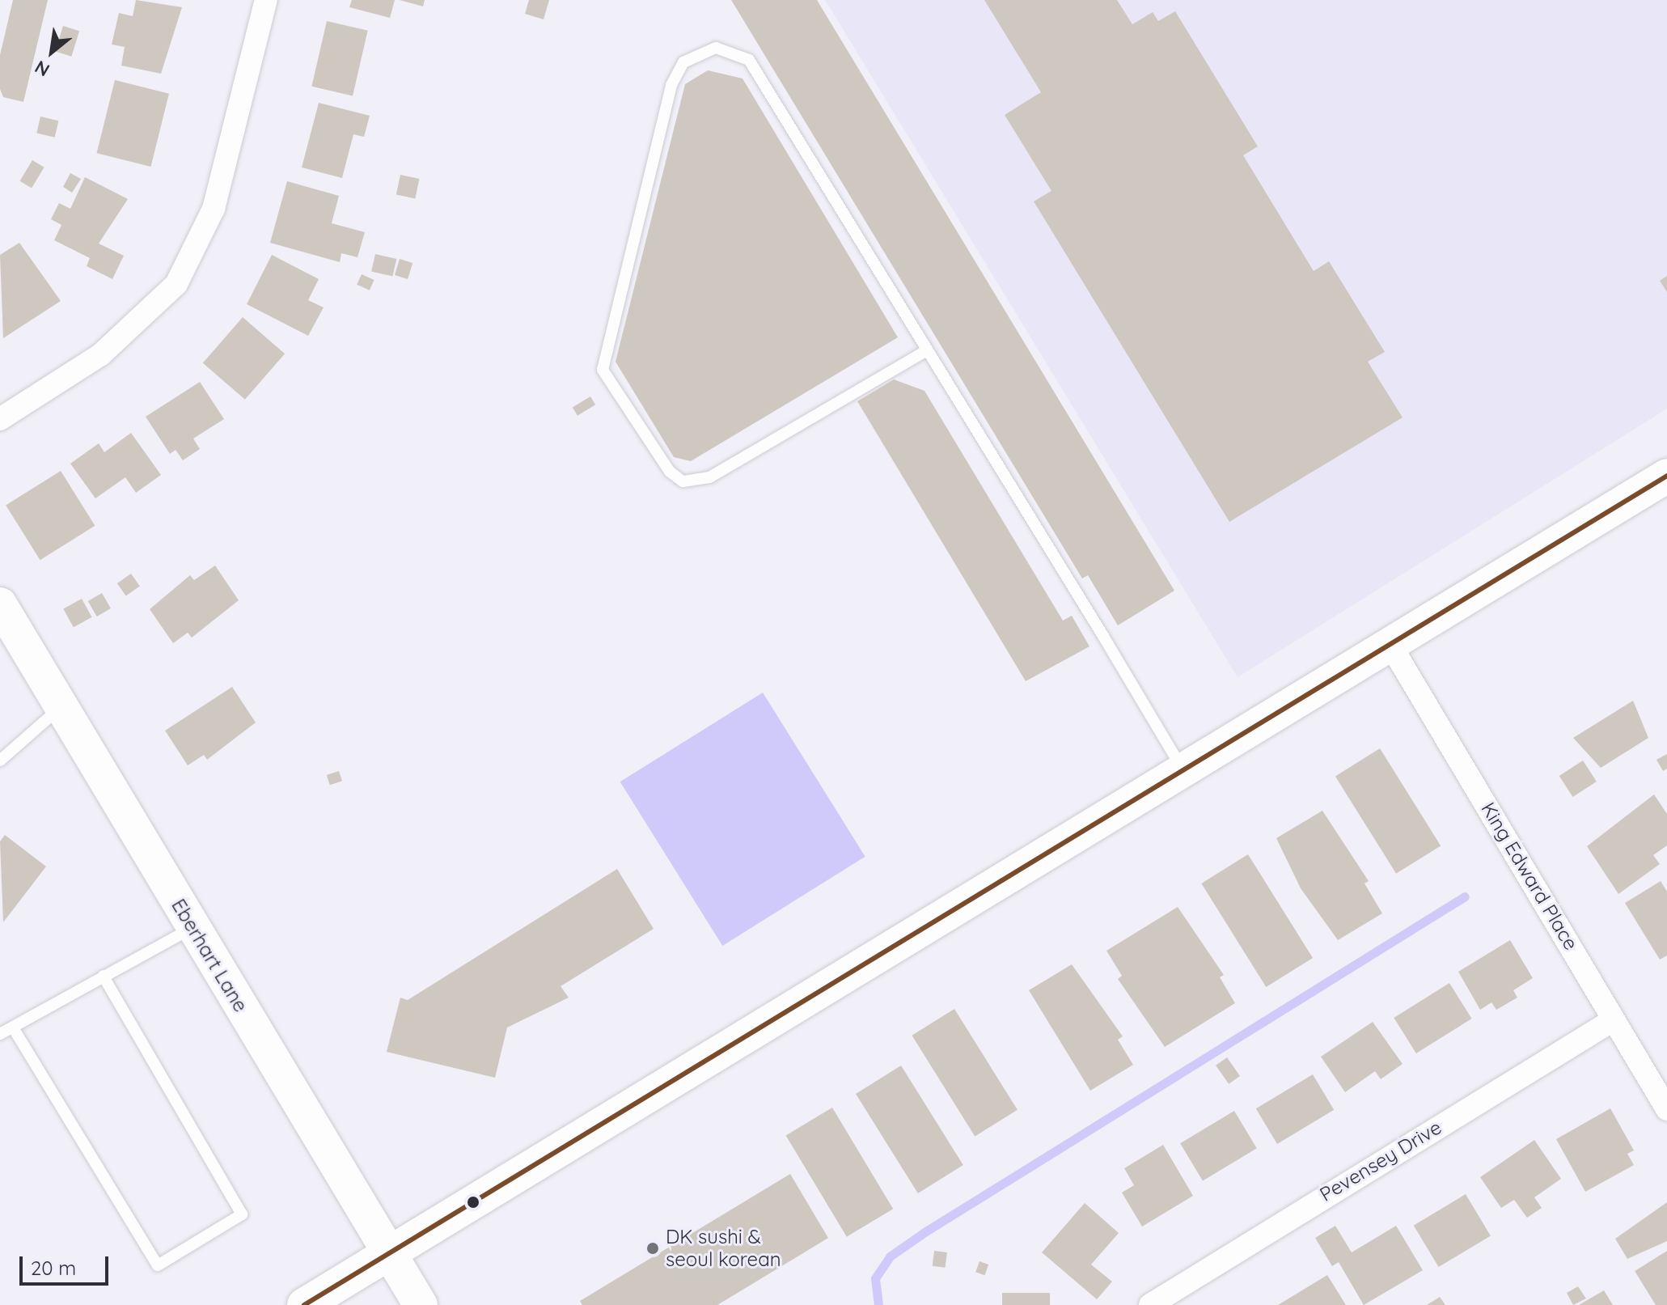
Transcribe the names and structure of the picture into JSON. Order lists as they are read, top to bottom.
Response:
{
  "streets": {
    "main road": ["Eberhart Lane"],
    "street": ["King Edward Place", "Pevensey Drive"]
  },
  "crossings": [
    ["King Edward Place", "Pevensey Drive"]
  ],
  "places": ["DK sushi & seoul korean"],
  "scale_bar": "20 m",
  "north": "bottom left"
}
